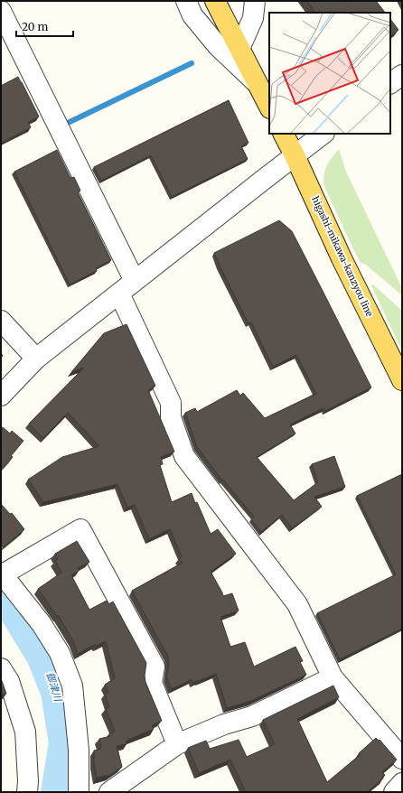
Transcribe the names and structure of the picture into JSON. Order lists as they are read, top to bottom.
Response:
{
  "streets": {
    "main road": ["higashi-mikawa-kanzyou line"]
  },
  "water": ["御津川"],
  "scale_bar": "20 m"
}
